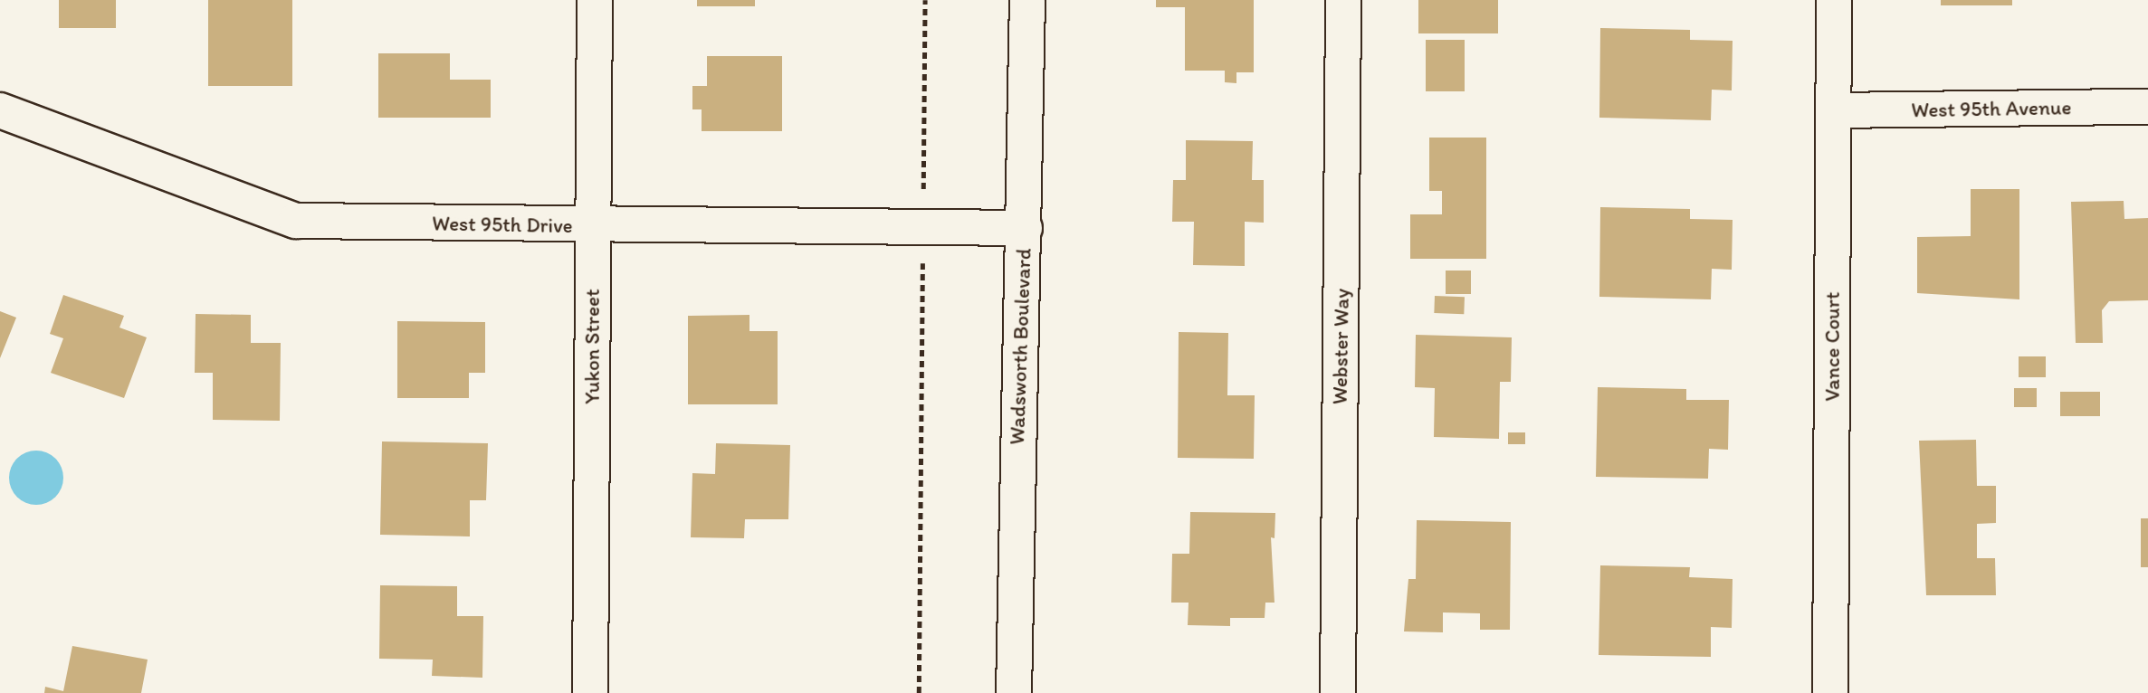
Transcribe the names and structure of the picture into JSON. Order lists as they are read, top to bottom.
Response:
{
  "streets": {
    "street": [
      "West 95th Avenue",
      "West 95th Drive",
      "Yukon Street",
      "Wadsworth Boulevard",
      "Webster Way",
      "Vance Court"
    ]
  },
  "crossings": [
    ["West 95th Avenue", "Vance Court"],
    ["West 95th Drive", "Yukon Street"],
    ["West 95th Drive", "Wadsworth Boulevard"]
  ]
}
